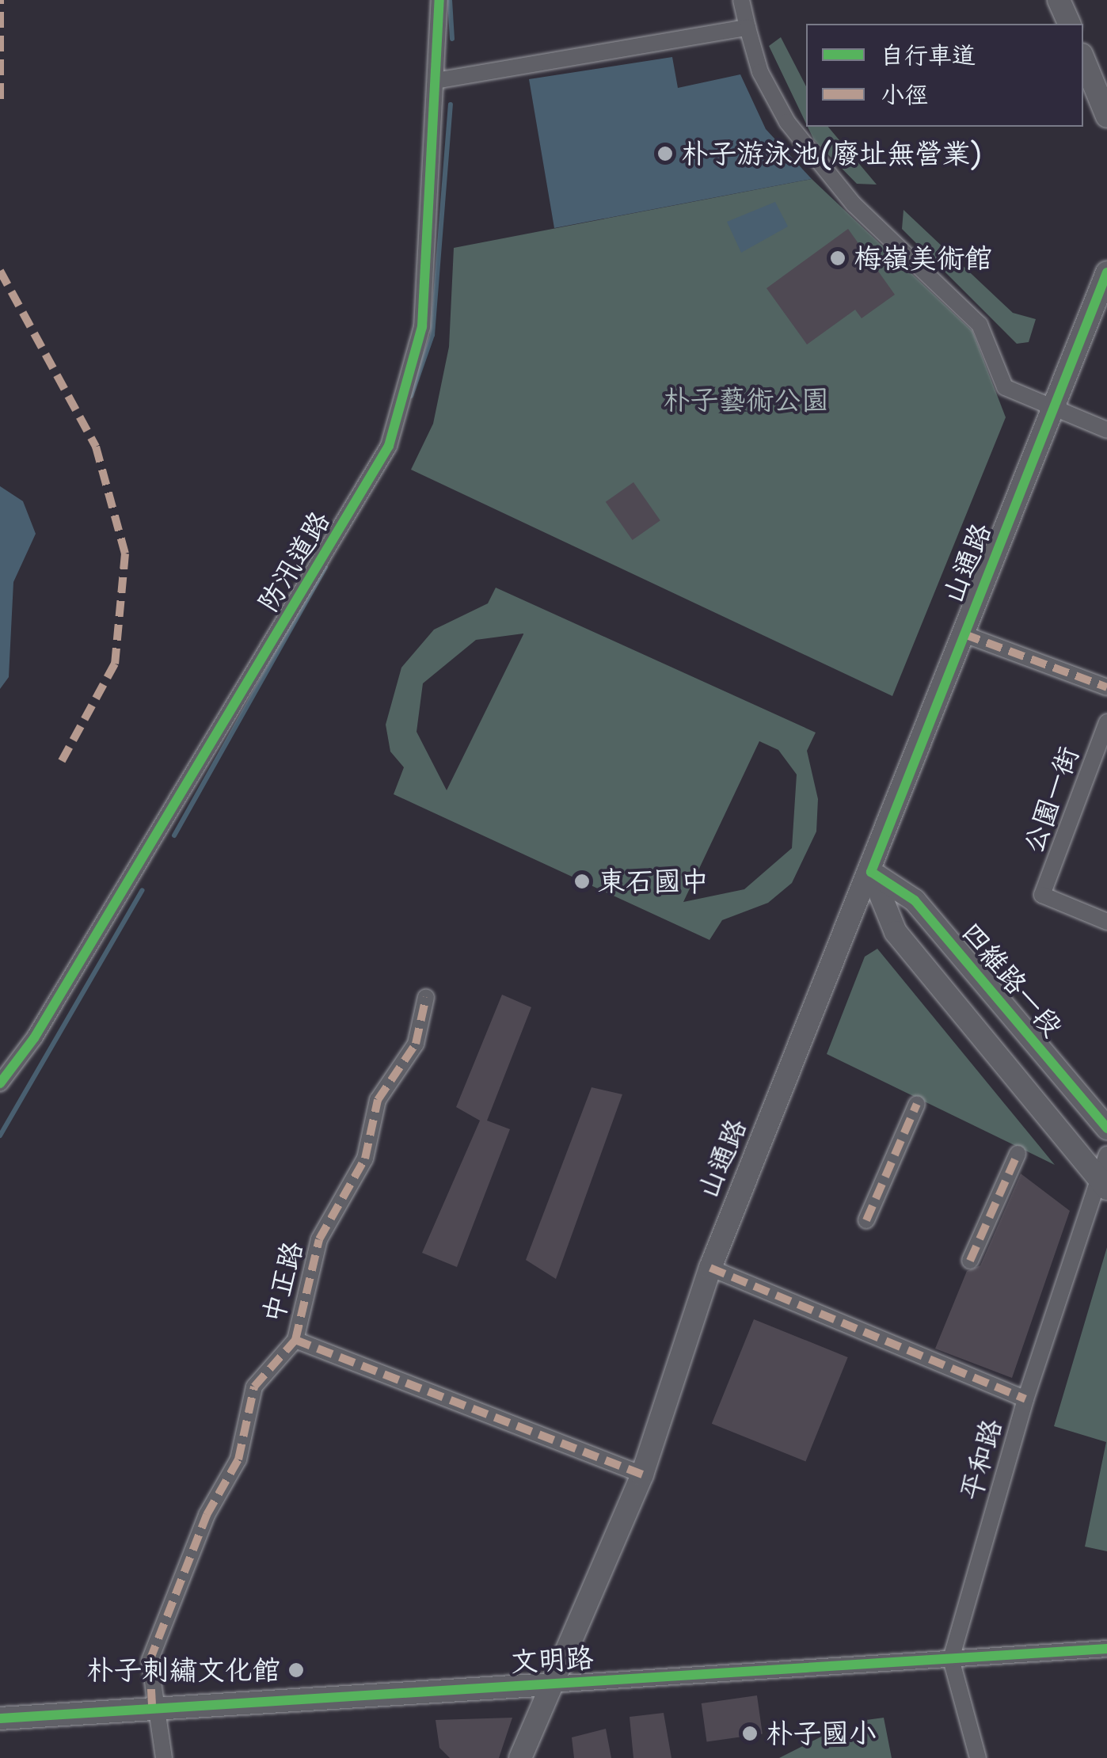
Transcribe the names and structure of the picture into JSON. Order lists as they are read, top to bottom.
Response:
{
  "streets": {
    "main road": ["山通路", "四維路一段", "文明路"],
    "street": [
      "防汛道路",
      "公園一街",
      "中正路",
      "平和路"
    ]
  },
  "crossings": [
    ["山通路", "四維路一段"],
    ["山通路", "文明路"],
    ["中正路", "文明路"],
    ["平和路", "文明路"]
  ],
  "parks": ["朴子藝術公園"],
  "places": [
    "朴子游泳池(廢址無營業)",
    "梅嶺美術館",
    "東石國中",
    "朴子刺繡文化館",
    "朴子國小"
  ],
  "legend": ["自行車道", "小徑"]
}
